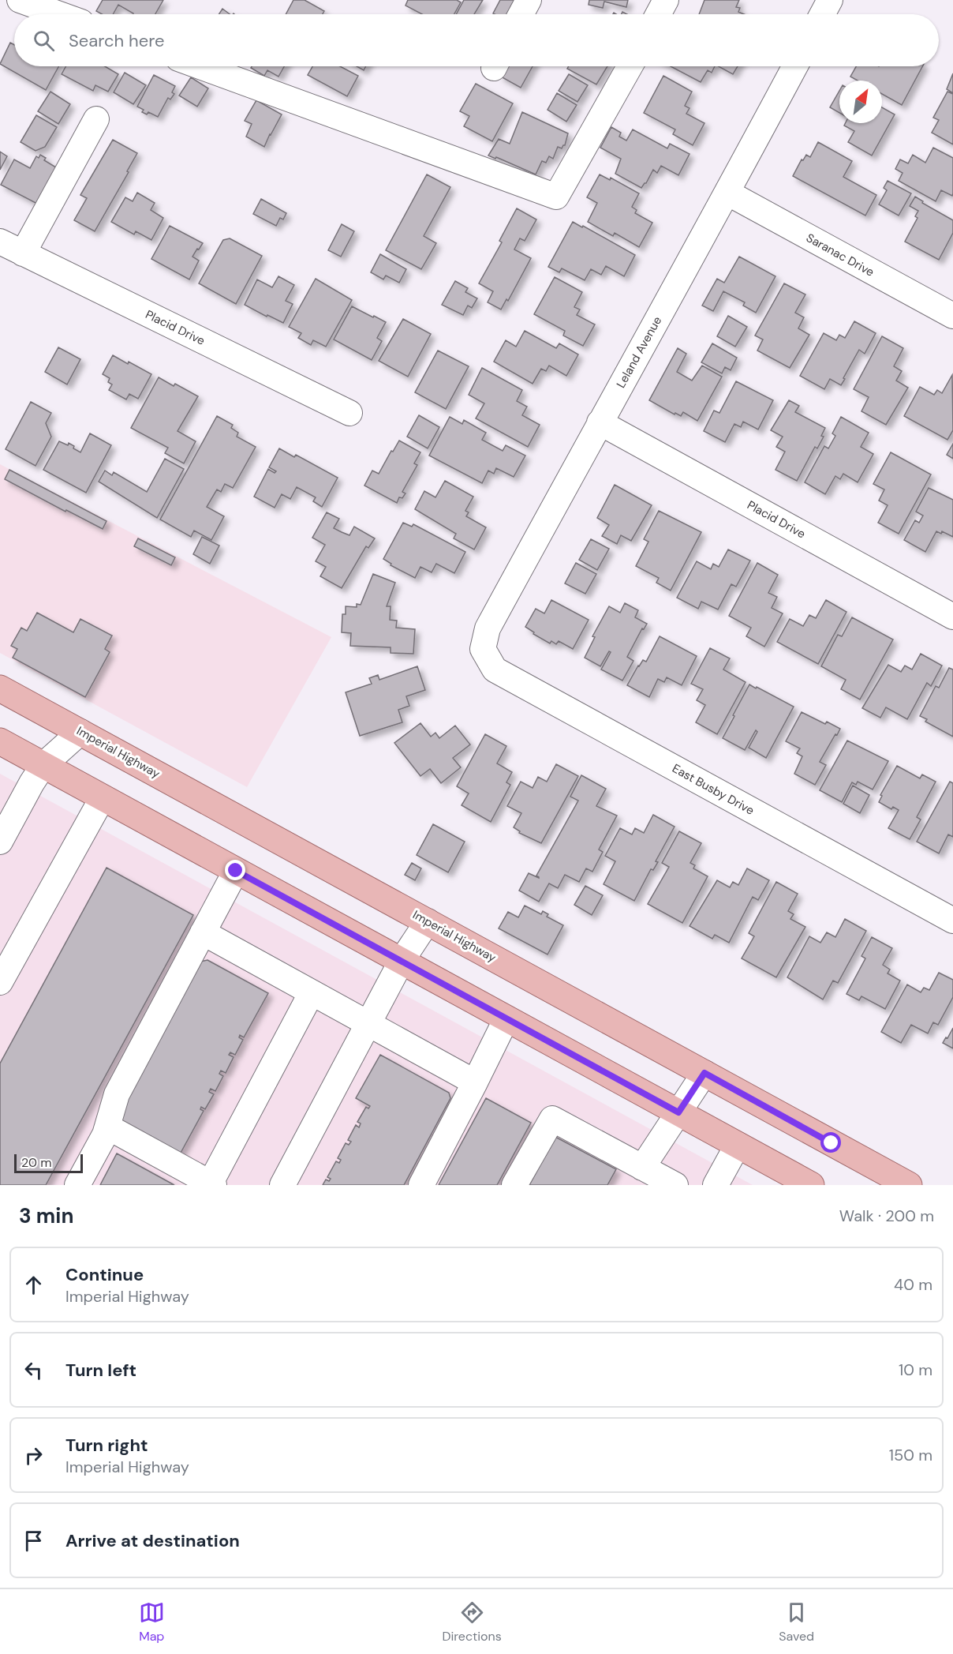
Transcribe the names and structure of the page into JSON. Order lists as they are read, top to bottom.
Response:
{
  "streets": {
    "main road": ["Imperial Highway"],
    "street": [
      "Saranac Drive",
      "Placid Drive",
      "Leland Avenue",
      "East Busby Drive"
    ]
  },
  "crossings": [
    ["Saranac Drive", "Leland Avenue"],
    ["Placid Drive", "Leland Avenue"],
    ["Leland Avenue", "East Busby Drive"]
  ],
  "scale_bar": "20 m",
  "north": "top right",
  "page": {
    "search": "Search here",
    "scale": "20 m",
    "heading": ["3 min", "Walk · 200 m"],
    "list": [
      ["Continue", "Imperial Highway", "40 m"],
      ["Turn left", "10 m"],
      ["Turn right", "Imperial Highway", "150 m"],
      "Arrive at destination"
    ],
    "nav": ["Map", "Directions", "Saved"]
  }
}
